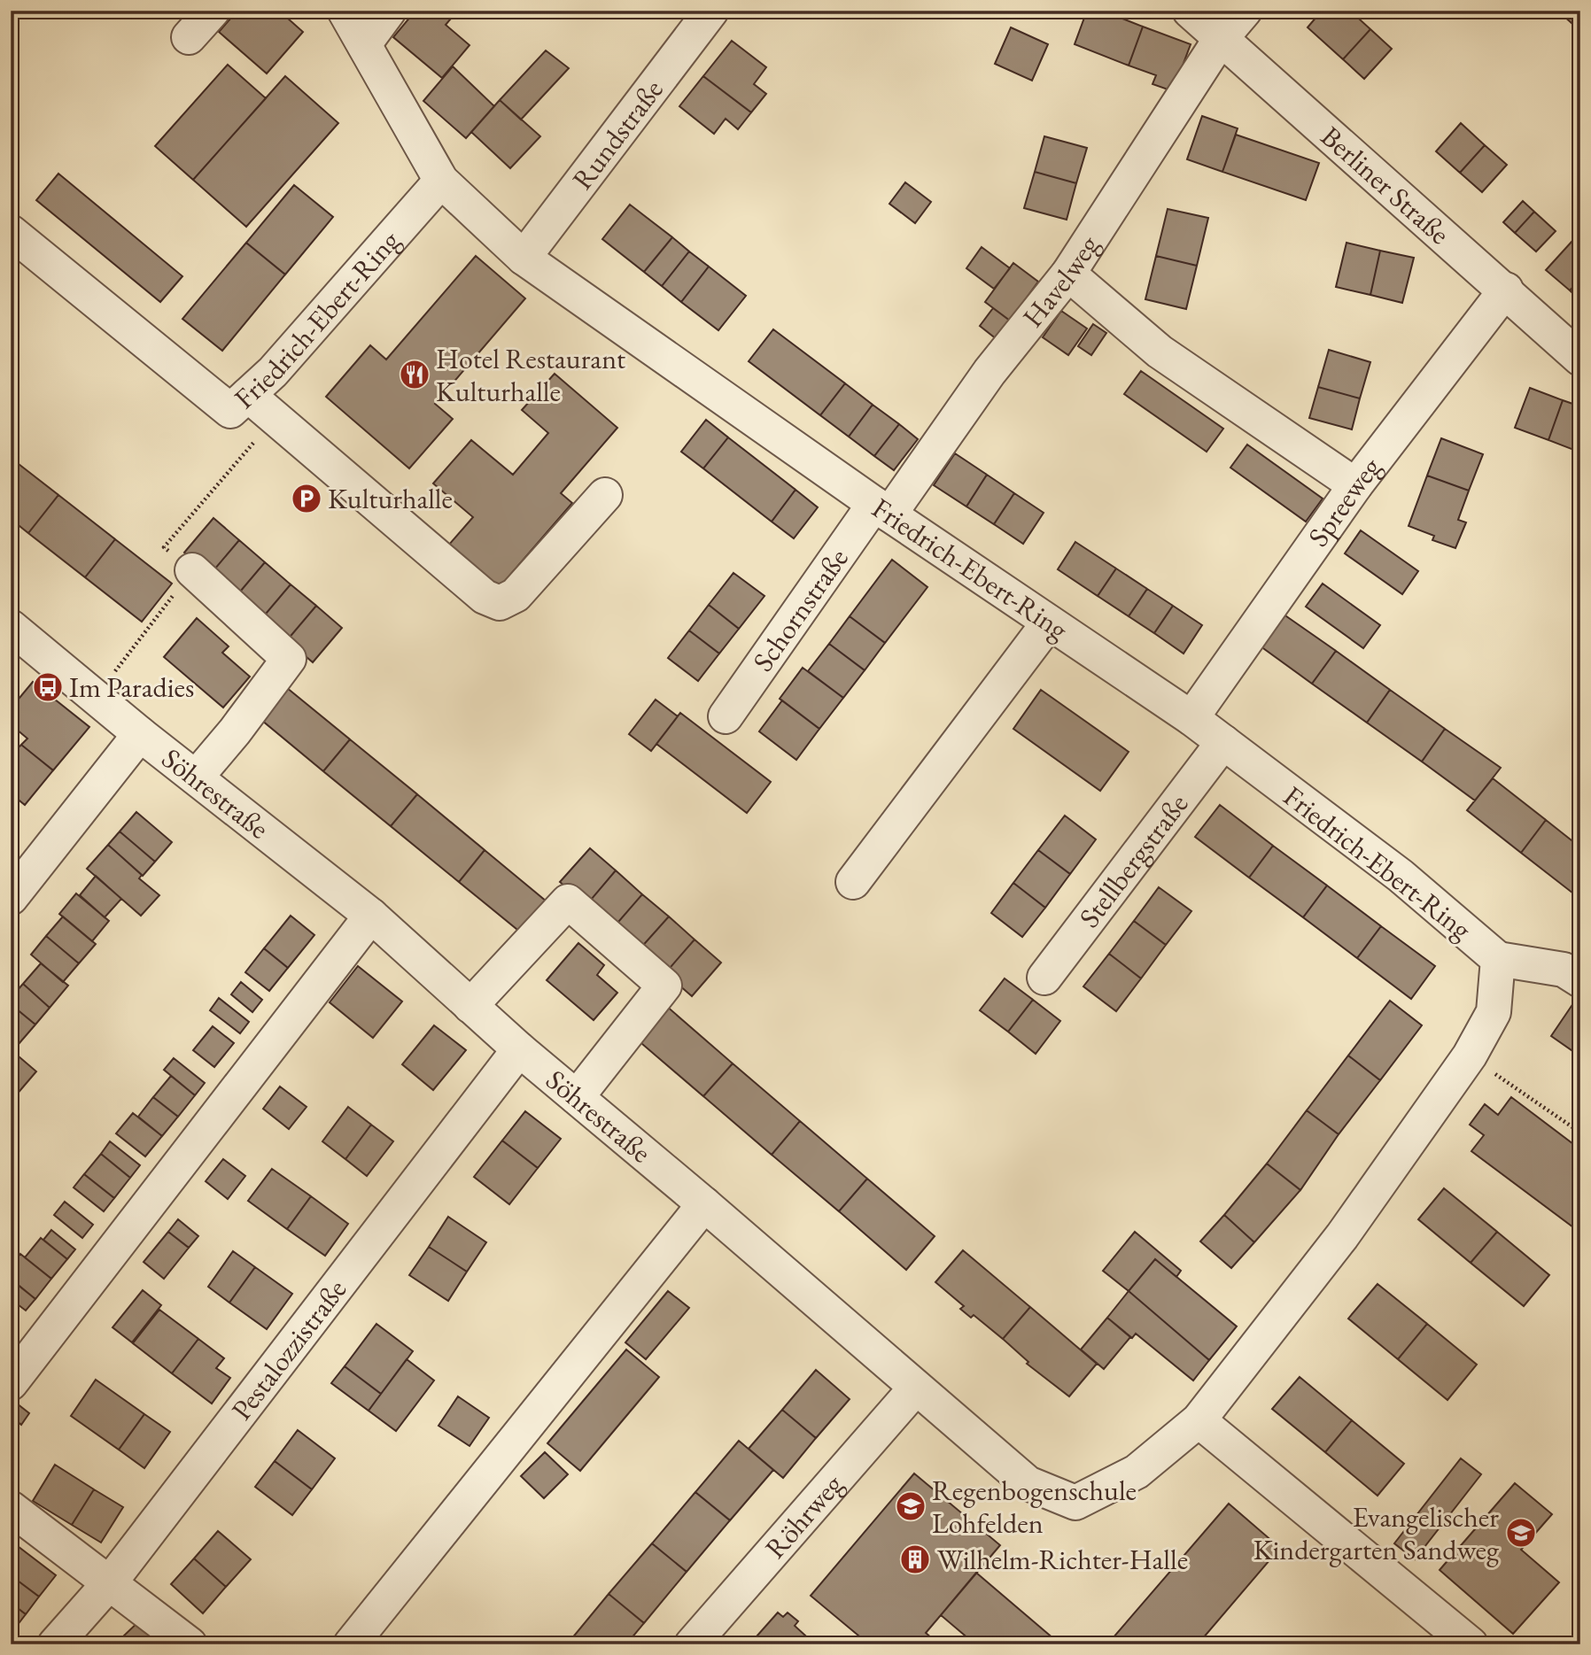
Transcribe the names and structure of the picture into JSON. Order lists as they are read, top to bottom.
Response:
{
  "streets": {
    "street": [
      "Rundstraße",
      "Berliner Straße",
      "Havelweg",
      "Friedrich-Ebert-Ring",
      "Spreeweg",
      "Schornstraße",
      "Söhrestraße",
      "Stellbergstraße",
      "Pestalozzistraße",
      "Röhrweg"
    ]
  },
  "crossings": [
    ["Rundstraße", "Friedrich-Ebert-Ring"],
    ["Berliner Straße", "Havelweg"],
    ["Berliner Straße", "Spreeweg"],
    ["Havelweg", "Friedrich-Ebert-Ring"],
    ["Havelweg", "Schornstraße"],
    ["Friedrich-Ebert-Ring", "Spreeweg"],
    ["Friedrich-Ebert-Ring", "Schornstraße"],
    ["Friedrich-Ebert-Ring", "Söhrestraße"],
    ["Friedrich-Ebert-Ring", "Stellbergstraße"],
    ["Söhrestraße", "Pestalozzistraße"],
    ["Söhrestraße", "Röhrweg"]
  ],
  "places": {
    "restaurant": ["Hotel Restaurant Kulturhalle"],
    "parking": ["Kulturhalle"],
    "bus stop": ["Im Paradies"],
    "school or university": ["Regenbogenschule Lohfelden", "Evangelischer Kindergarten Sandweg"],
    "building": ["Wilhelm-Richter-Halle"]
  }
}
